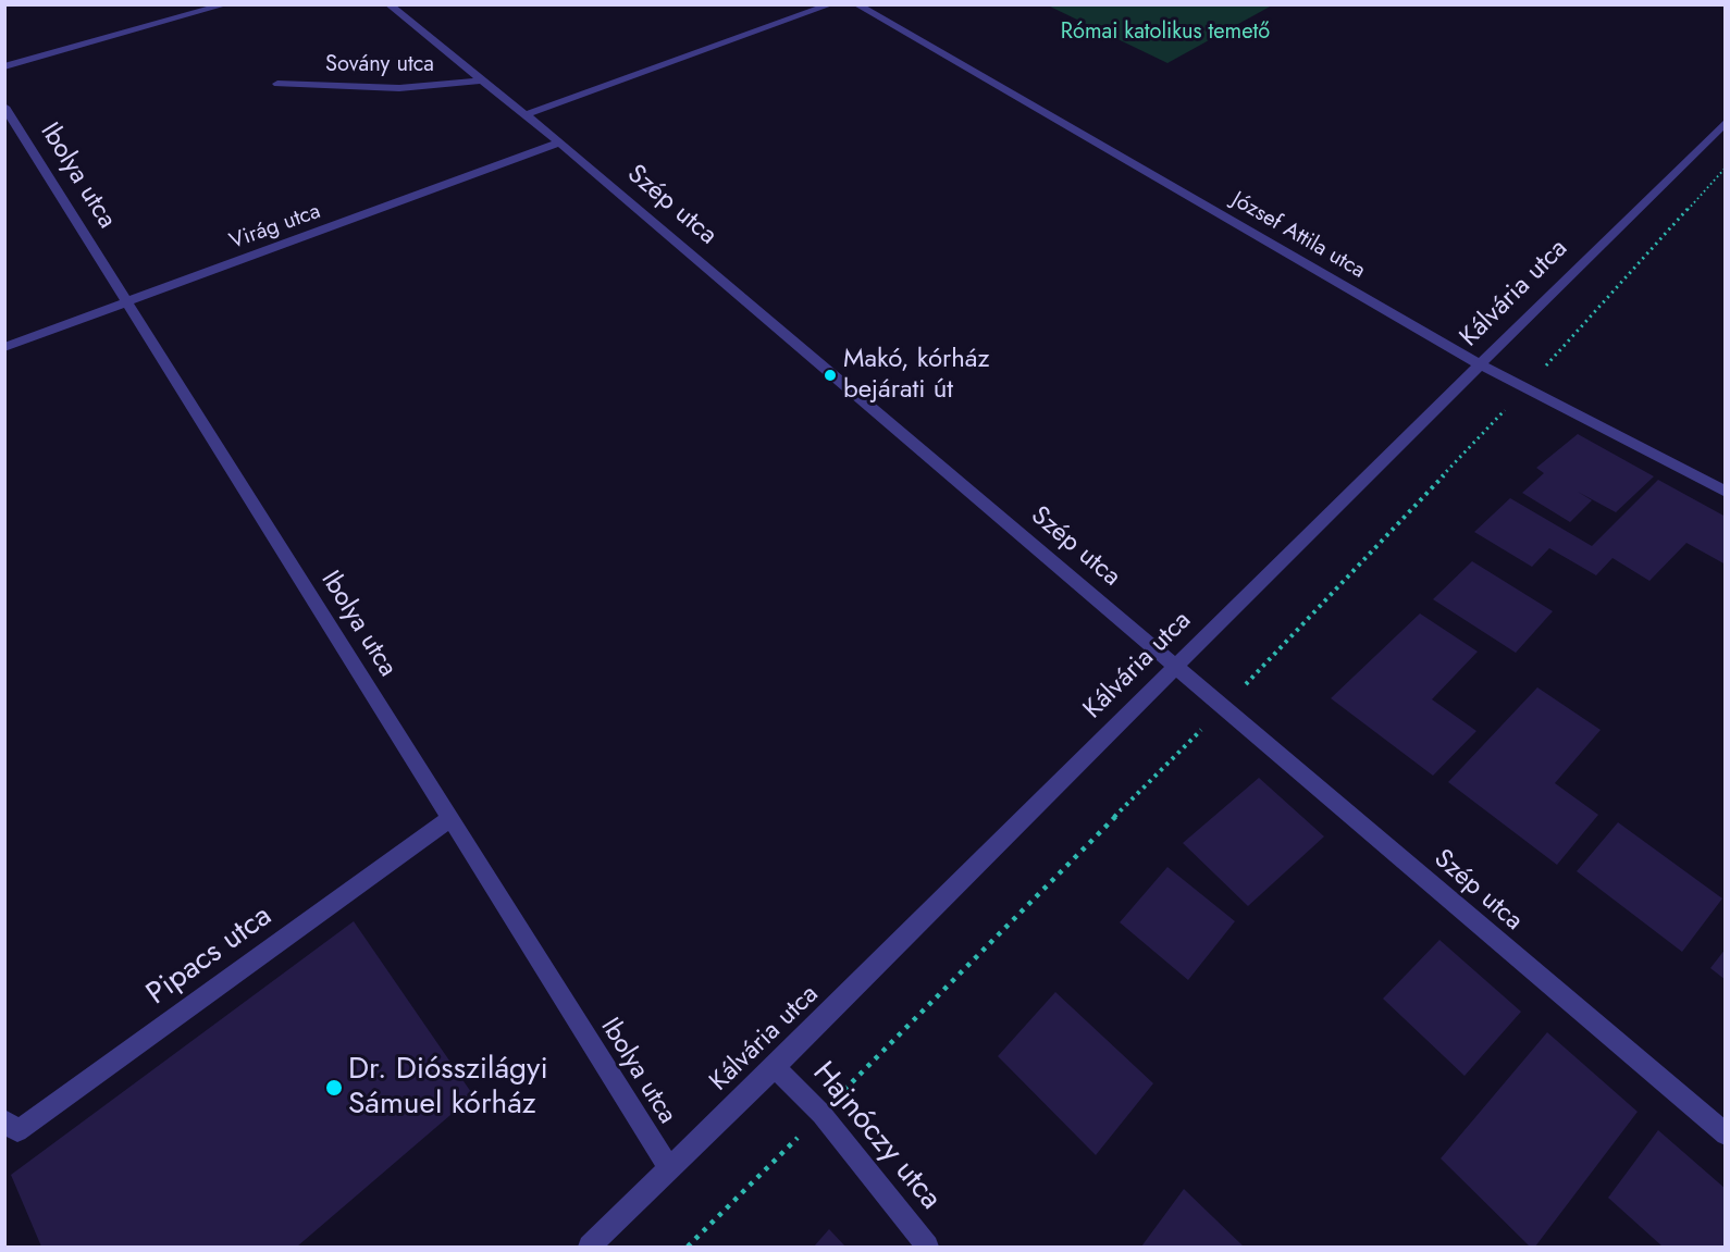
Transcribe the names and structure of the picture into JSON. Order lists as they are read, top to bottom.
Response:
{
  "streets": {
    "street": [
      "Sovány utca",
      "Ibolya utca",
      "Szép utca",
      "Virág utca",
      "József Attila utca",
      "Kálvária utca",
      "Pipacs utca",
      "Hajnóczy utca"
    ]
  },
  "crossings": [
    ["Sovány utca", "Szép utca"],
    ["Ibolya utca", "Virág utca"],
    ["Ibolya utca", "Kálvária utca"],
    ["Ibolya utca", "Pipacs utca"],
    ["Szép utca", "Virág utca"],
    ["Szép utca", "Kálvária utca"],
    ["József Attila utca", "Kálvária utca"],
    ["Kálvária utca", "Hajnóczy utca"]
  ],
  "parks": ["Római katolikus temető"],
  "places": ["Makó, kórház bejárati út", "Dr. Diósszilágyi Sámuel kórház"]
}
